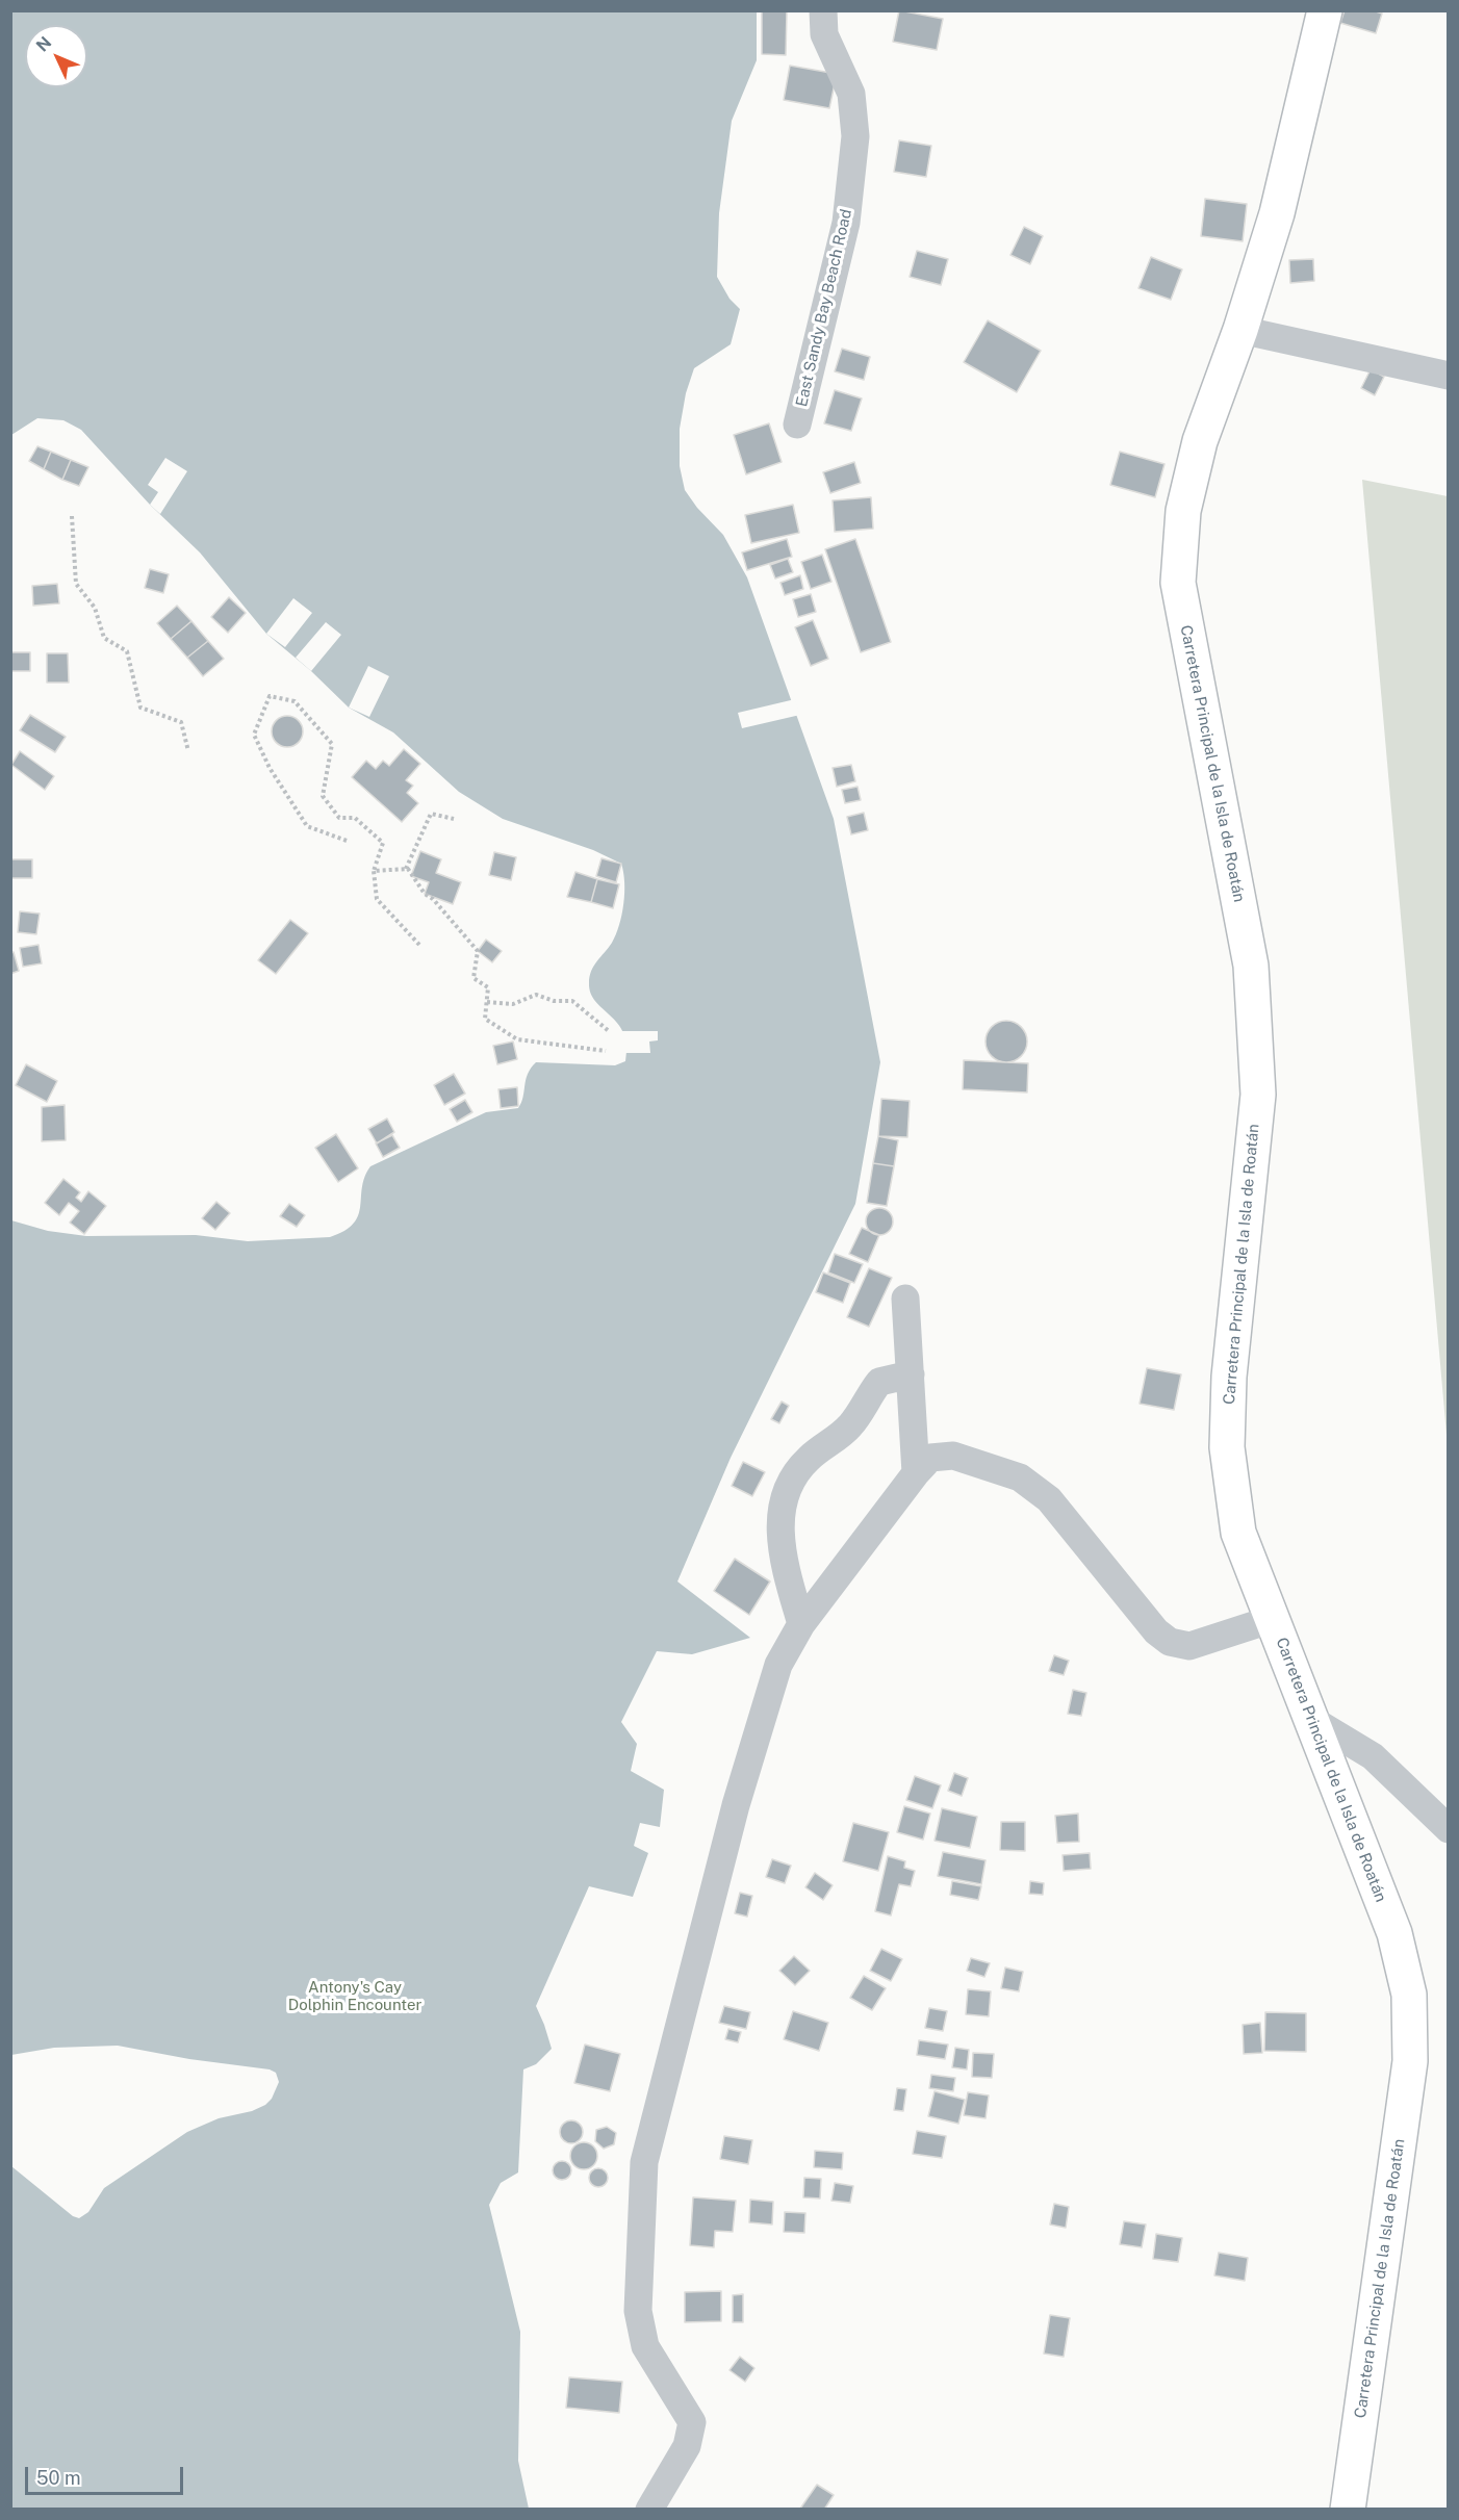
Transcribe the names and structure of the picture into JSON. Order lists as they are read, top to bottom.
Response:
{
  "streets": {
    "main road": ["Carretera Principal de la Isla de Roatán"],
    "street": ["East Sandy Bay Beach Road"]
  },
  "parks": ["Antony's Cay Dolphin Encounter"],
  "scale_bar": "50 m",
  "north": "top left"
}
